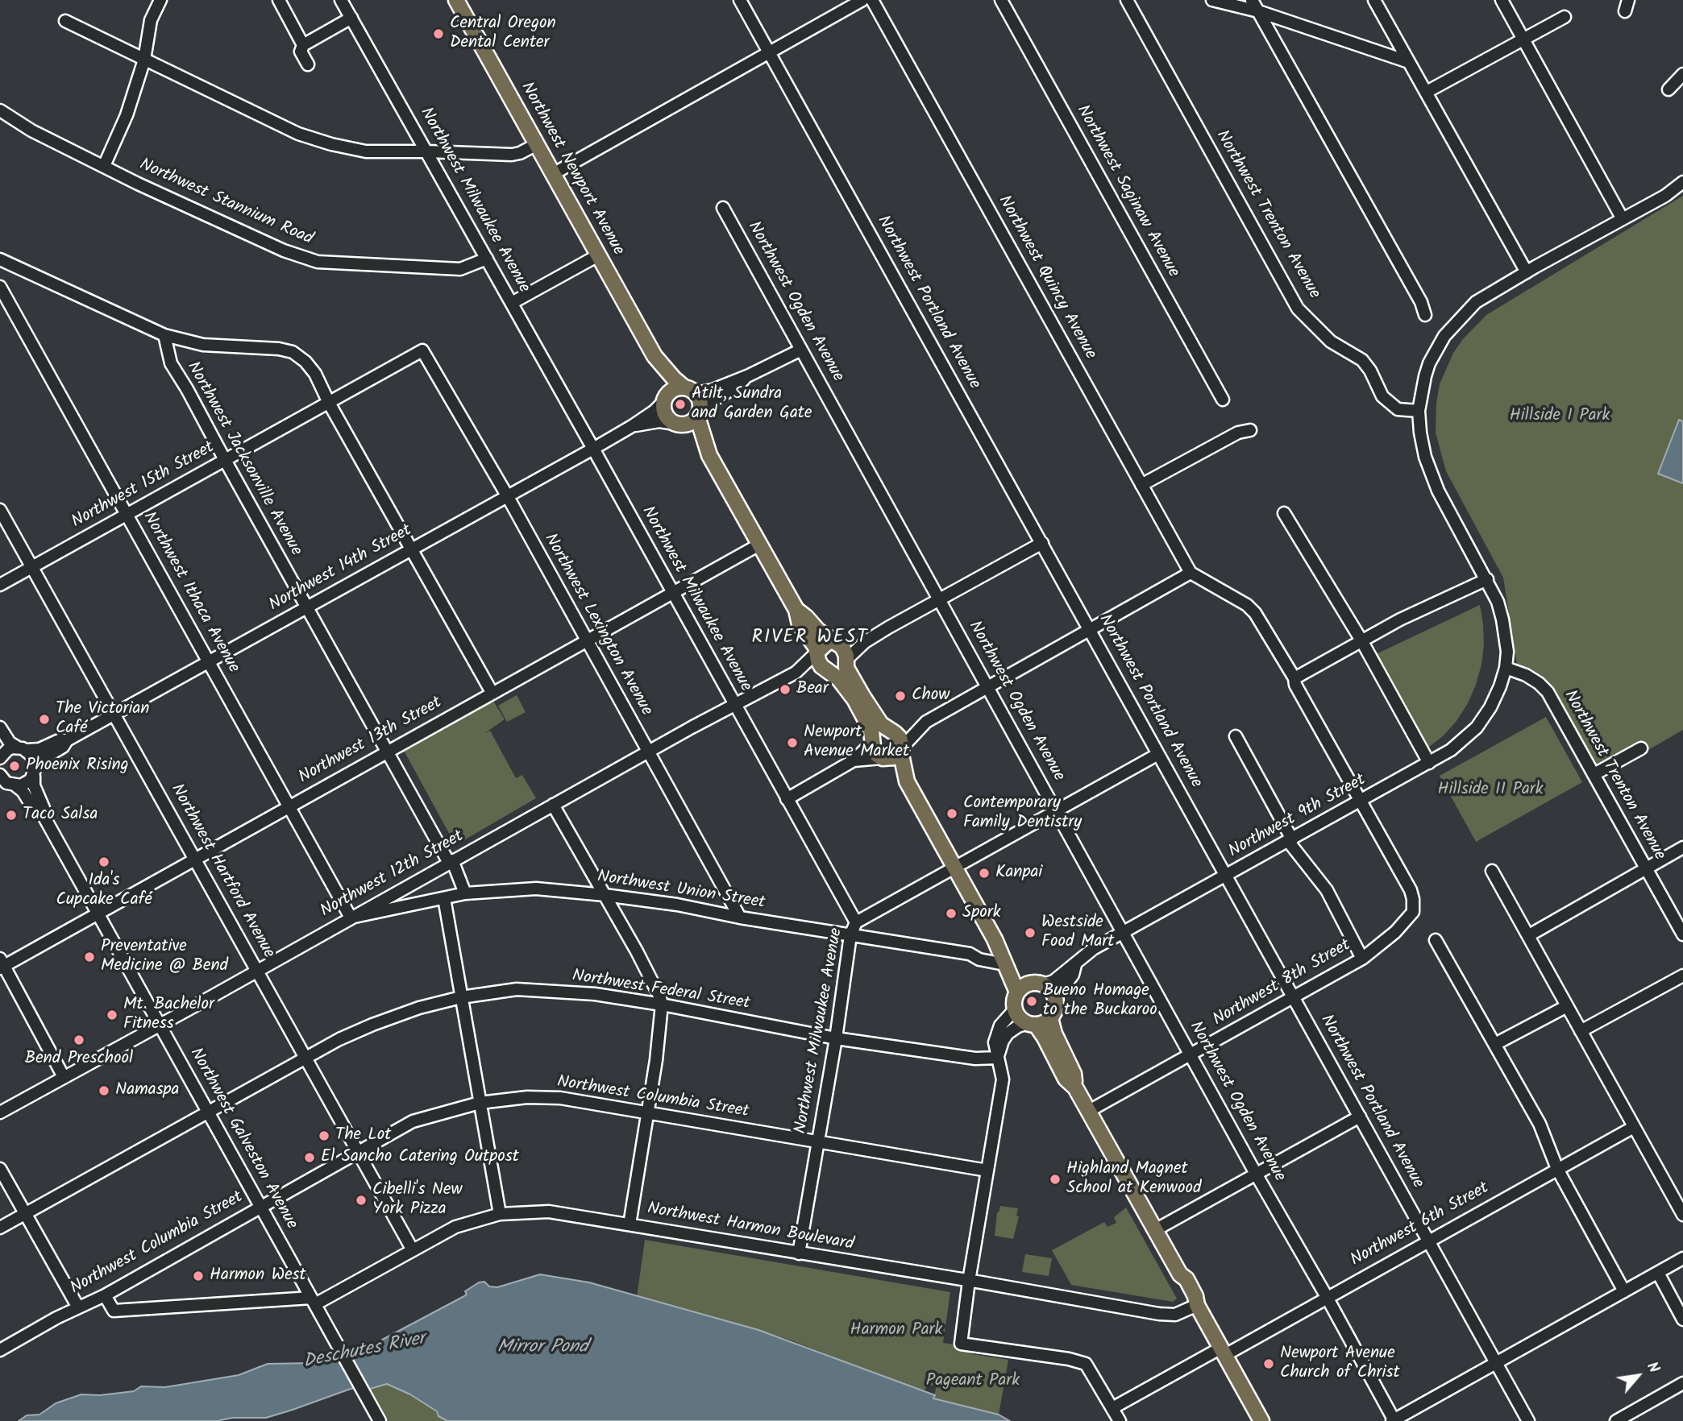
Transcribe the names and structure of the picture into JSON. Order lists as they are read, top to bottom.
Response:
{
  "streets": {
    "main road": ["Northwest Newport Avenue"],
    "street": [
      "Northwest Saginaw Avenue",
      "Northwest Milwaukee Avenue",
      "Northwest Stannium Road",
      "Northwest Trenton Avenue",
      "Northwest Quincy Avenue",
      "Northwest Ogden Avenue",
      "Northwest Portland Avenue",
      "Northwest Jacksonville Avenue",
      "Northwest 15th Street",
      "Northwest 14th Street",
      "Northwest Ithaca Avenue",
      "Northwest Lexington Avenue",
      "Northwest 13th Street",
      "Northwest 9th Street",
      "Northwest Hartford Avenue",
      "Northwest 12th Street",
      "Northwest Union Street",
      "Northwest 8th Street",
      "Northwest Federal Street",
      "Northwest Columbia Street",
      "Northwest Galveston Avenue",
      "Northwest 6th Street",
      "Northwest Harmon Boulevard"
    ]
  },
  "crossings": [
    ["Northwest Newport Avenue", "Northwest 14th Street"],
    ["Northwest Milwaukee Avenue", "Northwest Stannium Road"],
    ["Northwest Milwaukee Avenue", "Northwest 14th Street"],
    ["Northwest Milwaukee Avenue", "Northwest 13th Street"],
    ["Northwest Milwaukee Avenue", "Northwest 12th Street"],
    ["Northwest Milwaukee Avenue", "Northwest Union Street"],
    ["Northwest Milwaukee Avenue", "Northwest Federal Street"],
    ["Northwest Milwaukee Avenue", "Northwest Columbia Street"],
    ["Northwest Milwaukee Avenue", "Northwest Harmon Boulevard"],
    ["Northwest Trenton Avenue", "Northwest 9th Street"],
    ["Northwest Ogden Avenue", "Northwest 9th Street"],
    ["Northwest Ogden Avenue", "Northwest 8th Street"],
    ["Northwest Ogden Avenue", "Northwest 6th Street"],
    ["Northwest Portland Avenue", "Northwest 9th Street"],
    ["Northwest Portland Avenue", "Northwest 8th Street"],
    ["Northwest Portland Avenue", "Northwest 6th Street"],
    ["Northwest Jacksonville Avenue", "Northwest 15th Street"],
    ["Northwest Jacksonville Avenue", "Northwest 14th Street"],
    ["Northwest Jacksonville Avenue", "Northwest 13th Street"],
    ["Northwest Jacksonville Avenue", "Northwest 12th Street"],
    ["Northwest Jacksonville Avenue", "Northwest Union Street"],
    ["Northwest 15th Street", "Northwest Ithaca Avenue"],
    ["Northwest 15th Street", "Northwest Lexington Avenue"],
    ["Northwest 15th Street", "Northwest Hartford Avenue"],
    ["Northwest 14th Street", "Northwest Ithaca Avenue"],
    ["Northwest 14th Street", "Northwest Lexington Avenue"],
    ["Northwest 14th Street", "Northwest Hartford Avenue"],
    ["Northwest 14th Street", "Northwest Galveston Avenue"],
    ["Northwest Ithaca Avenue", "Northwest 13th Street"],
    ["Northwest Ithaca Avenue", "Northwest 12th Street"],
    ["Northwest Ithaca Avenue", "Northwest Union Street"],
    ["Northwest Lexington Avenue", "Northwest 13th Street"],
    ["Northwest Lexington Avenue", "Northwest 12th Street"],
    ["Northwest Lexington Avenue", "Northwest Union Street"],
    ["Northwest 13th Street", "Northwest Hartford Avenue"],
    ["Northwest 13th Street", "Northwest Galveston Avenue"],
    ["Northwest 9th Street", "Northwest 8th Street"],
    ["Northwest Hartford Avenue", "Northwest 12th Street"],
    ["Northwest Hartford Avenue", "Northwest Federal Street"],
    ["Northwest Hartford Avenue", "Northwest Columbia Street"],
    ["Northwest Hartford Avenue", "Northwest Harmon Boulevard"],
    ["Northwest 12th Street", "Northwest Union Street"],
    ["Northwest 12th Street", "Northwest Galveston Avenue"],
    ["Northwest Federal Street", "Northwest Galveston Avenue"],
    ["Northwest Columbia Street", "Northwest Galveston Avenue"],
    ["Northwest Columbia Street", "Northwest Harmon Boulevard"],
    ["Northwest Galveston Avenue", "Northwest Harmon Boulevard"]
  ],
  "districts": ["RIVER WEST"],
  "water": ["Mirror Pond", "Deschutes River"],
  "parks": [
    "Hillside I Park",
    "Hillside II Park",
    "Harmon Park",
    "Pageant Park"
  ],
  "places": [
    "Central Oregon Dental Center",
    "Atilt, Sundra and Garden Gate",
    "Bear",
    "Chow",
    "The Victorian Café",
    "Newport Avenue Market",
    "Phoenix Rising",
    "Contemporary Family Dentistry",
    "Taco Salsa",
    "Ida's Cupcake Café",
    "Kanpai",
    "Spork",
    "Westside Food Mart",
    "Preventative Medicine @ Bend",
    "Bueno Homage to the Buckaroo",
    "Mt. Bachelor Fitness",
    "Bend Preschool",
    "Namaspa",
    "The Lot",
    "El Sancho Catering Outpost",
    "Highland Magnet School at Kenwood",
    "Cibelli's New York Pizza",
    "Harmon West",
    "Newport Avenue Church of Christ"
  ],
  "north": "top right"
}
